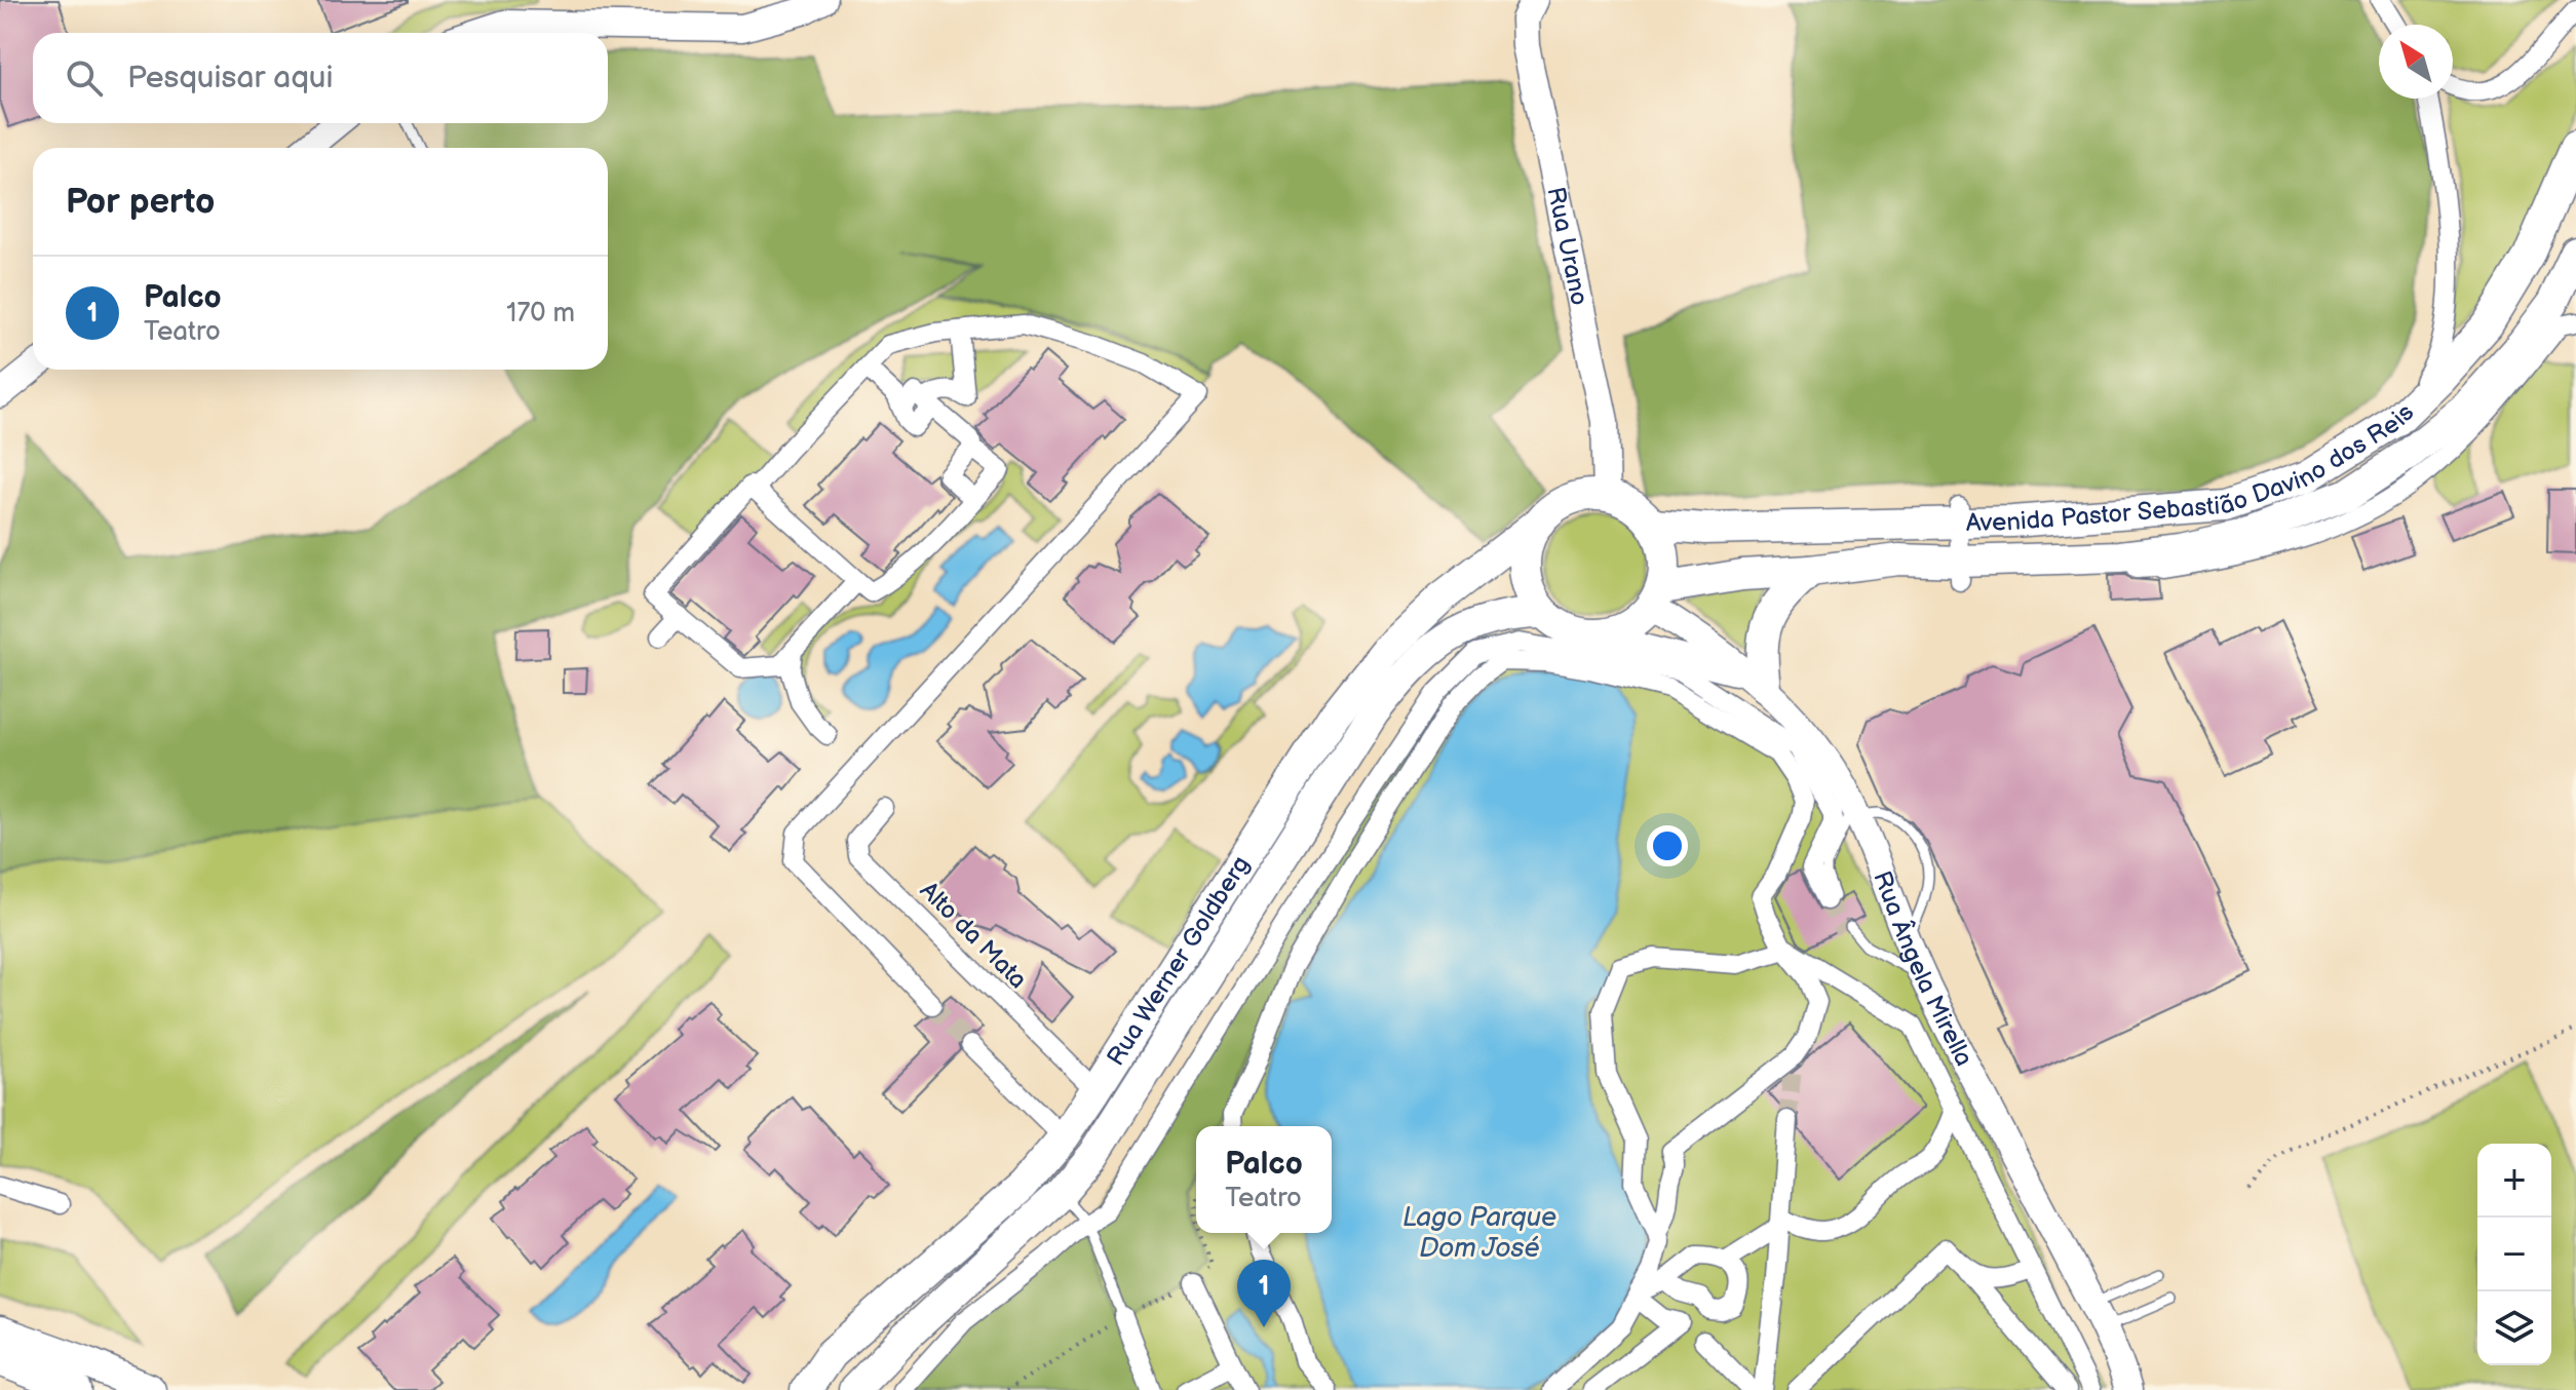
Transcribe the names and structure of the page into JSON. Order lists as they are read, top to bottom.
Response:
{
  "streets": {
    "main road": ["Avenida Pastor Sebastião Davino dos Reis", "Rua Werner Goldberg"],
    "street": ["Rua Urano", "Alto da Mata", "Rua Ângela Mirella"]
  },
  "crossings": [
    ["Rua Urano", "Avenida Pastor Sebastião Davino dos Reis"],
    ["Rua Urano", "Rua Werner Goldberg"],
    ["Rua Urano", "Rua Ângela Mirella"],
    ["Avenida Pastor Sebastião Davino dos Reis", "Rua Werner Goldberg"],
    ["Avenida Pastor Sebastião Davino dos Reis", "Rua Ângela Mirella"],
    ["Alto da Mata", "Rua Werner Goldberg"],
    ["Rua Werner Goldberg", "Rua Ângela Mirella"]
  ],
  "water": ["Lago Parque Dom José"],
  "north": "top left",
  "page": {
    "search": "Pesquisar aqui",
    "heading": "Por perto",
    "list": [
      {
        "mark": "1",
        "name": "Palco",
        "note": "Teatro",
        "value": "170 m"
      }
    ],
    "popup": ["Palco", "Teatro"],
    "map_buttons": ["+", "−"],
    "pins": "1"
  }
}
